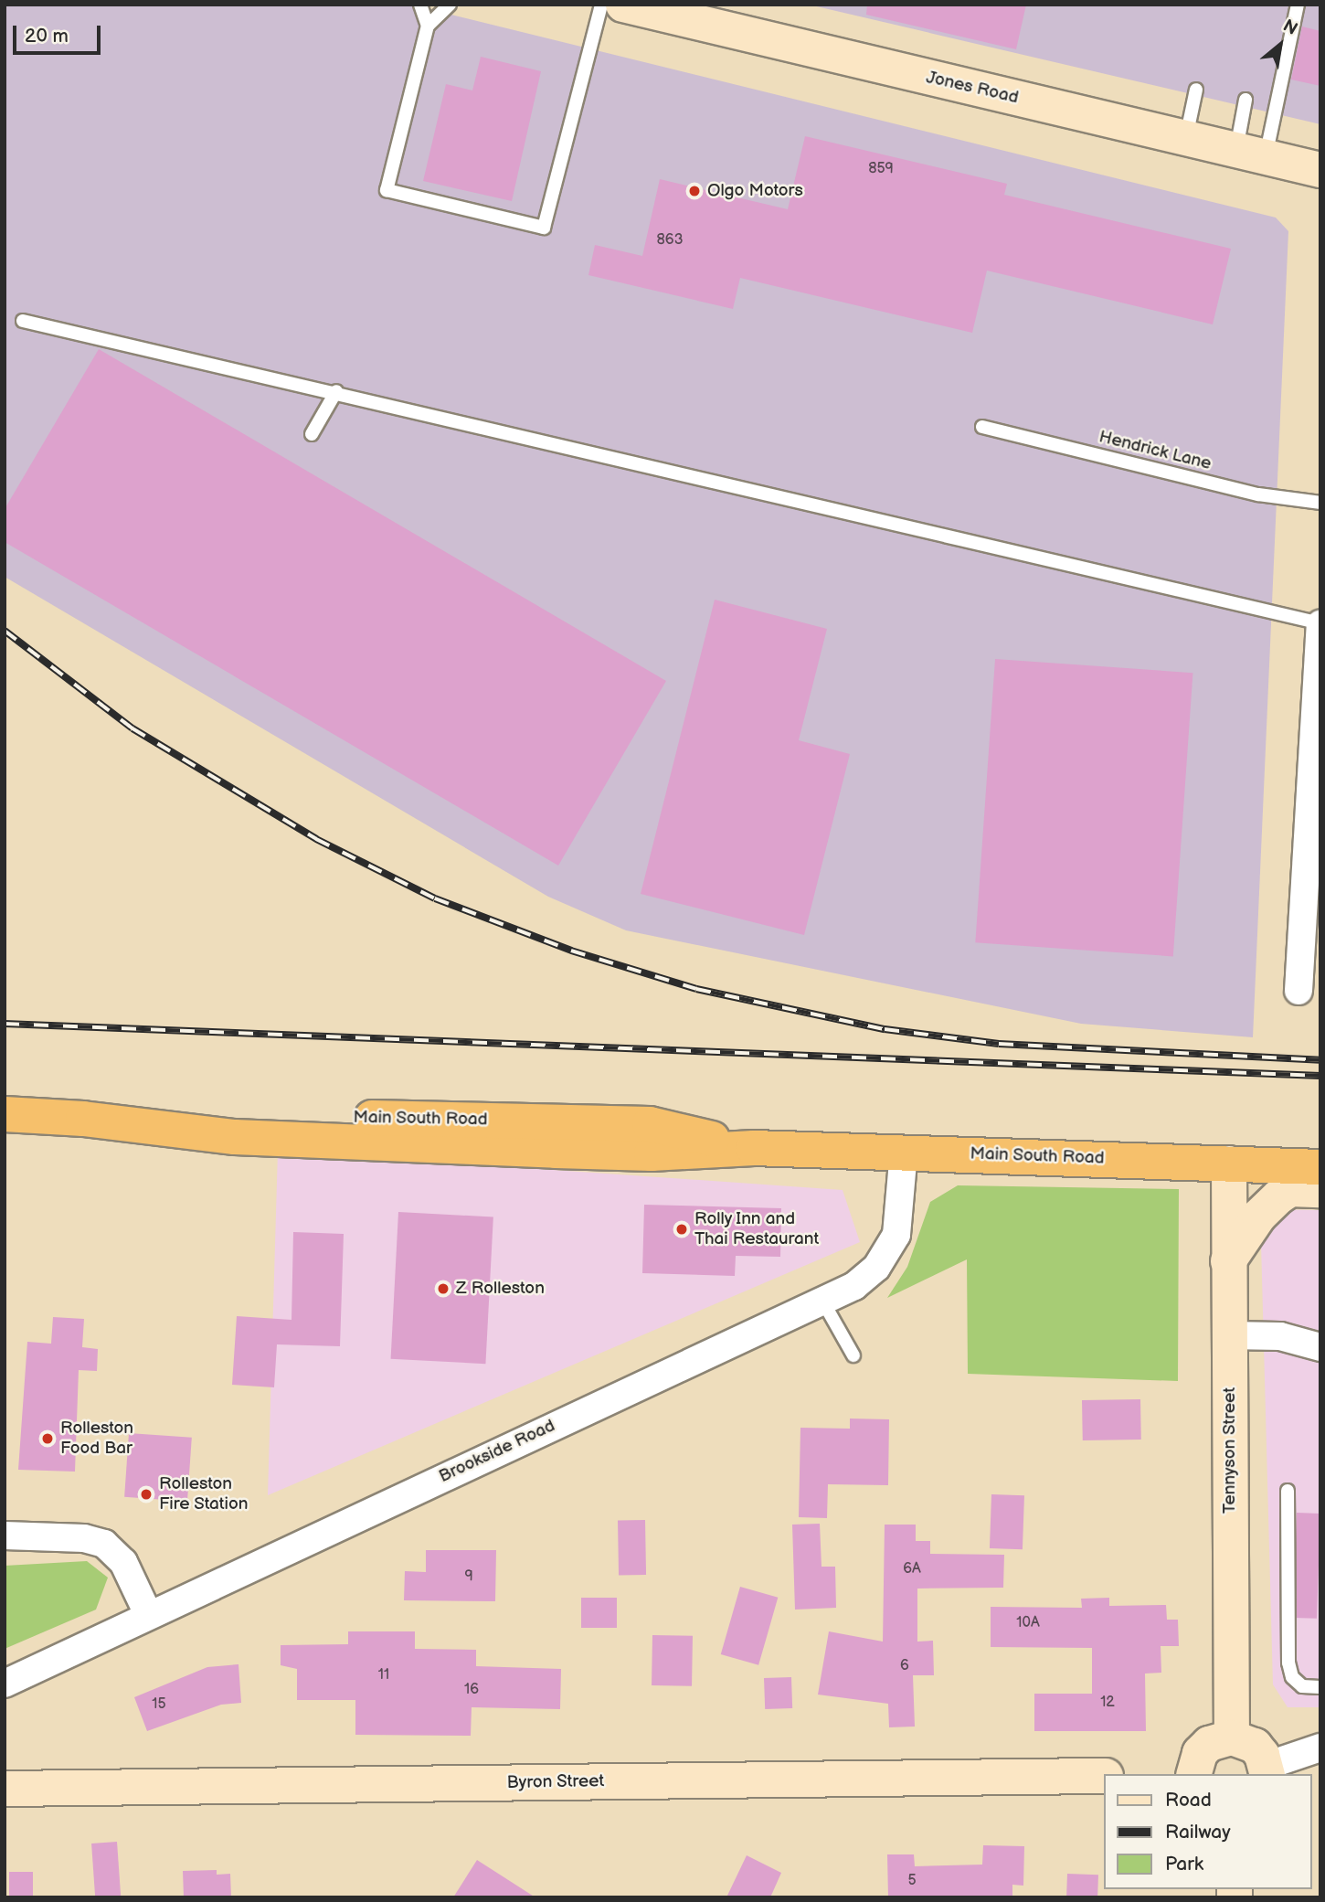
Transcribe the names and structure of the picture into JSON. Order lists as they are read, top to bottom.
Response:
{
  "streets": {
    "highway": ["Main South Road"],
    "street": [
      "Jones Road",
      "Tennyson Street",
      "Brookside Road",
      "Byron Street"
    ],
    "lane": ["Hendrick Lane"]
  },
  "crossings": [
    ["Main South Road", "Tennyson Street"],
    ["Main South Road", "Brookside Road"]
  ],
  "places": [
    "Olgo Motors",
    "Rolly Inn and Thai Restaurant",
    "Z Rolleston",
    "Rolleston Food Bar",
    "Rolleston Fire Station"
  ],
  "house_numbers": [
    "859",
    "863",
    "6A",
    "9",
    "10A",
    "6",
    "11",
    "16",
    "12",
    "15",
    "5"
  ],
  "legend": ["Road", "Railway", "Park"],
  "scale_bar": "20 m",
  "north": "top right"
}
